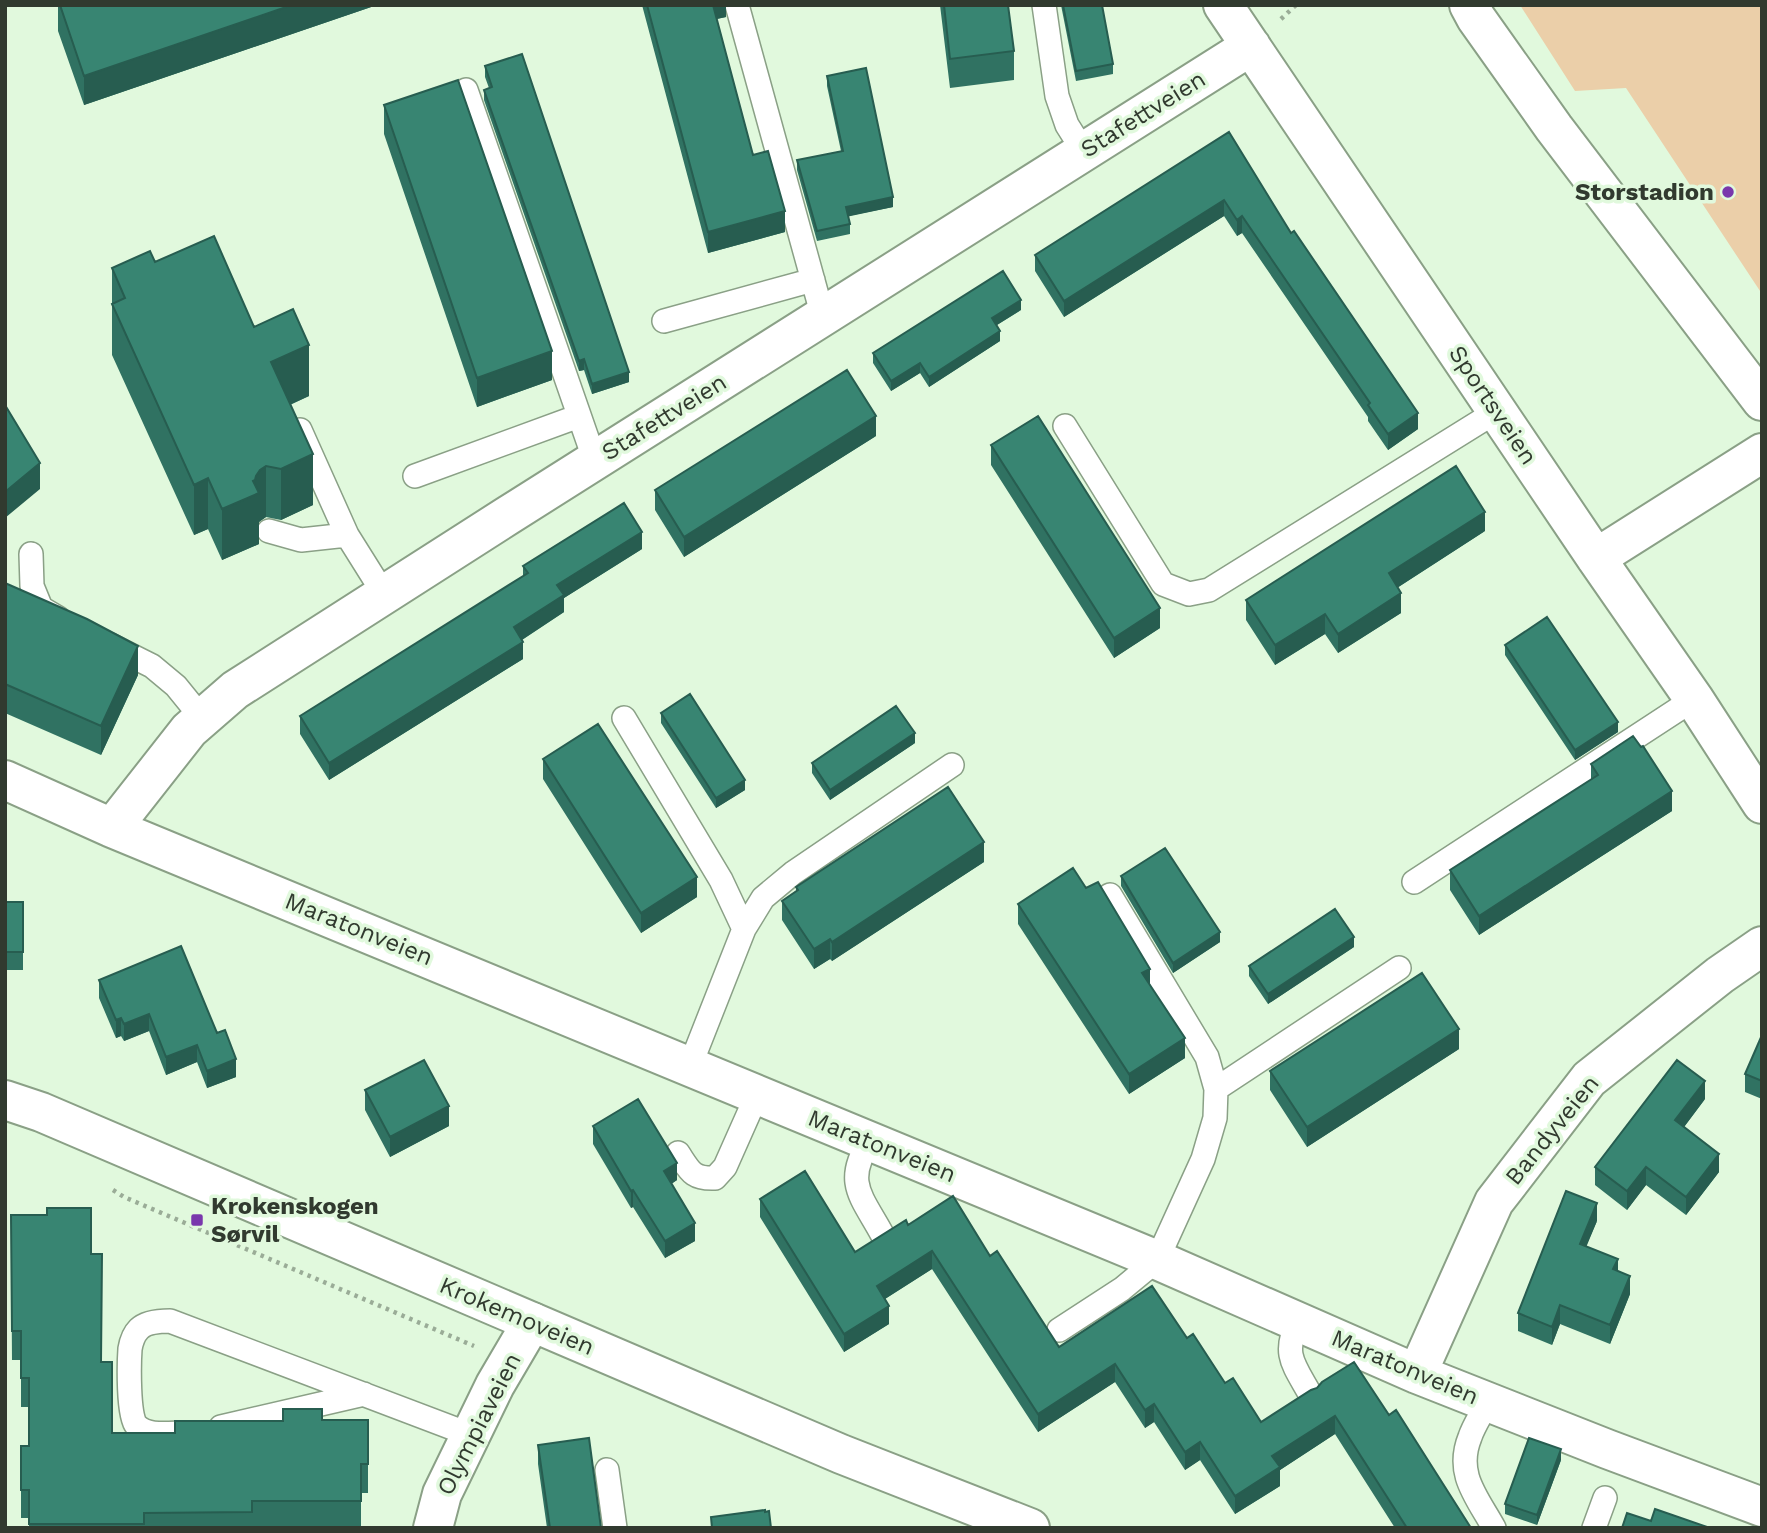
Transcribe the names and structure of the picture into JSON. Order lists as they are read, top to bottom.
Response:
{
  "streets": {
    "street": [
      "Stafettveien",
      "Sportsveien",
      "Maratonveien",
      "Bandyveien",
      "Krokemoveien",
      "Olympiaveien"
    ]
  },
  "crossings": [
    ["Stafettveien", "Sportsveien"],
    ["Stafettveien", "Maratonveien"],
    ["Maratonveien", "Bandyveien"],
    ["Krokemoveien", "Olympiaveien"]
  ],
  "places": {
    "other": ["Storstadion"],
    "transit": ["Krokenskogen Sørvil"]
  }
}
